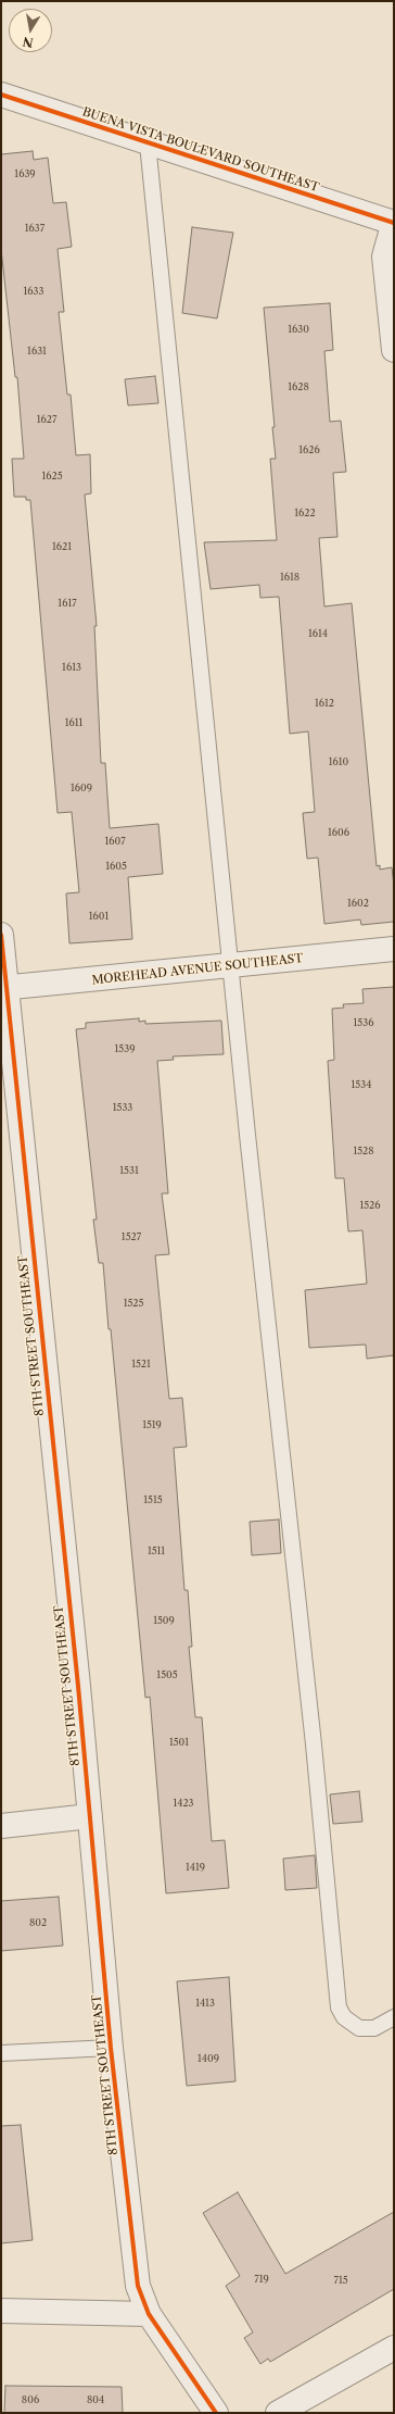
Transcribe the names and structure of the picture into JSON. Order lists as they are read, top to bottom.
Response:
{
  "streets": {
    "street": ["BUENA VISTA BOULEVARD SOUTHEAST", "MOREHEAD AVENUE SOUTHEAST", "8TH STREET SOUTHEAST"]
  },
  "crossings": [
    ["MOREHEAD AVENUE SOUTHEAST", "8TH STREET SOUTHEAST"]
  ],
  "house_numbers": [
    "1639",
    "1637",
    "1633",
    "1630",
    "1631",
    "1628",
    "1627",
    "1626",
    "1625",
    "1622",
    "1621",
    "1618",
    "1617",
    "1614",
    "1613",
    "1612",
    "1611",
    "1610",
    "1609",
    "1606",
    "1607",
    "1605",
    "1602",
    "1601",
    "1536",
    "1539",
    "1534",
    "1533",
    "1528",
    "1531",
    "1526",
    "1527",
    "1525",
    "1521",
    "1519",
    "1515",
    "1511",
    "1509",
    "1505",
    "1501",
    "1423",
    "1419",
    "802",
    "1413",
    "1409",
    "719",
    "715",
    "806",
    "804"
  ],
  "north": "bottom"
}
